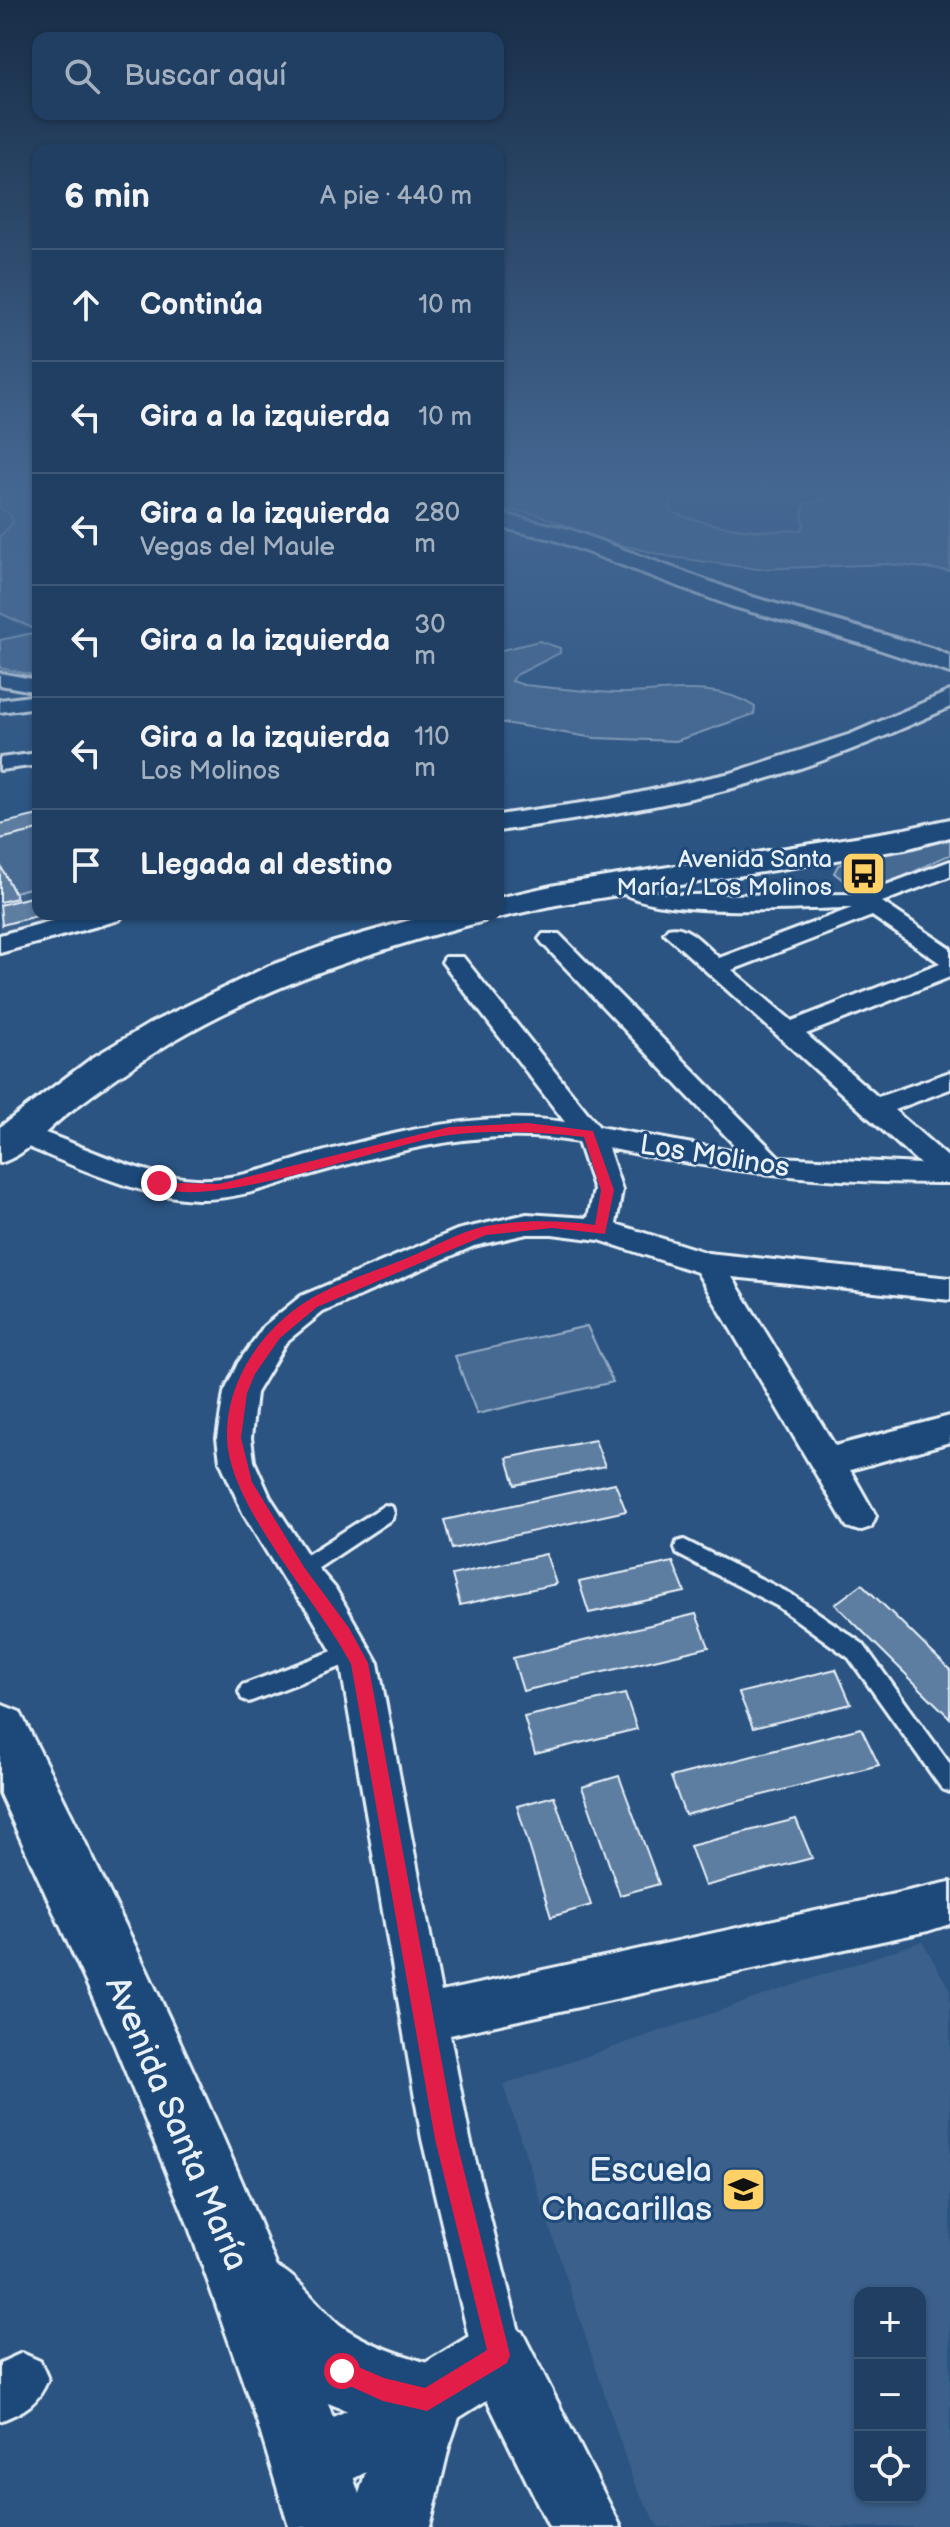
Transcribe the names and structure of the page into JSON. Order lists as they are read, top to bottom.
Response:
{
  "streets": {
    "main road": ["Avenida Santa María"],
    "street": ["Los Molinos"]
  },
  "places": {
    "bus stop": ["Avenida Santa María / Los Molinos"],
    "school or university": ["Escuela Chacarillas"]
  },
  "page": {
    "search": "Buscar aquí",
    "heading": ["6 min", "A pie · 440 m"],
    "list": [
      ["Continúa", "10 m"],
      ["Gira a la izquierda", "10 m"],
      ["Gira a la izquierda", "Vegas del Maule", "280 m"],
      ["Gira a la izquierda", "30 m"],
      ["Gira a la izquierda", "Los Molinos", "110 m"],
      "Llegada al destino"
    ],
    "map_buttons": ["+", "−"]
  }
}
